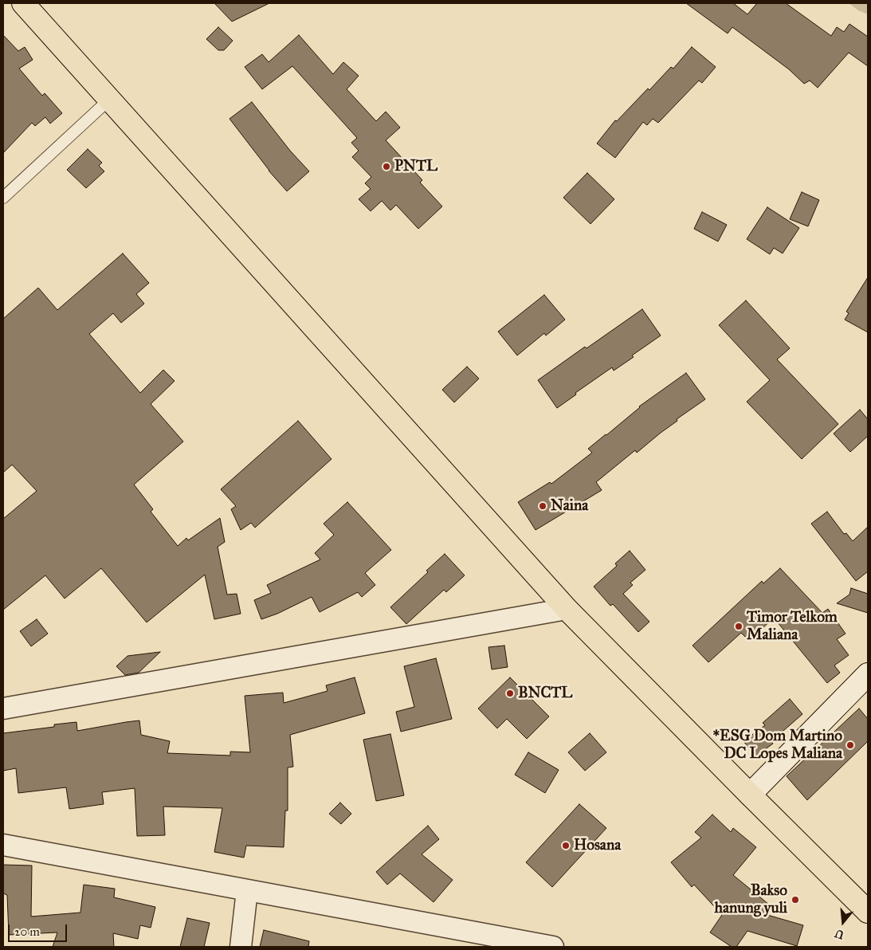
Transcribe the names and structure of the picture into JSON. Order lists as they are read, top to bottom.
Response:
{
  "places": [
    "PNTL",
    "Naina",
    "Timor Telkom Maliana",
    "BNCTL",
    "*ESG Dom Martino DC Lopes Maliana",
    "Hosana",
    "Bakso hanung yuli"
  ],
  "scale_bar": "20 m",
  "north": "bottom"
}
